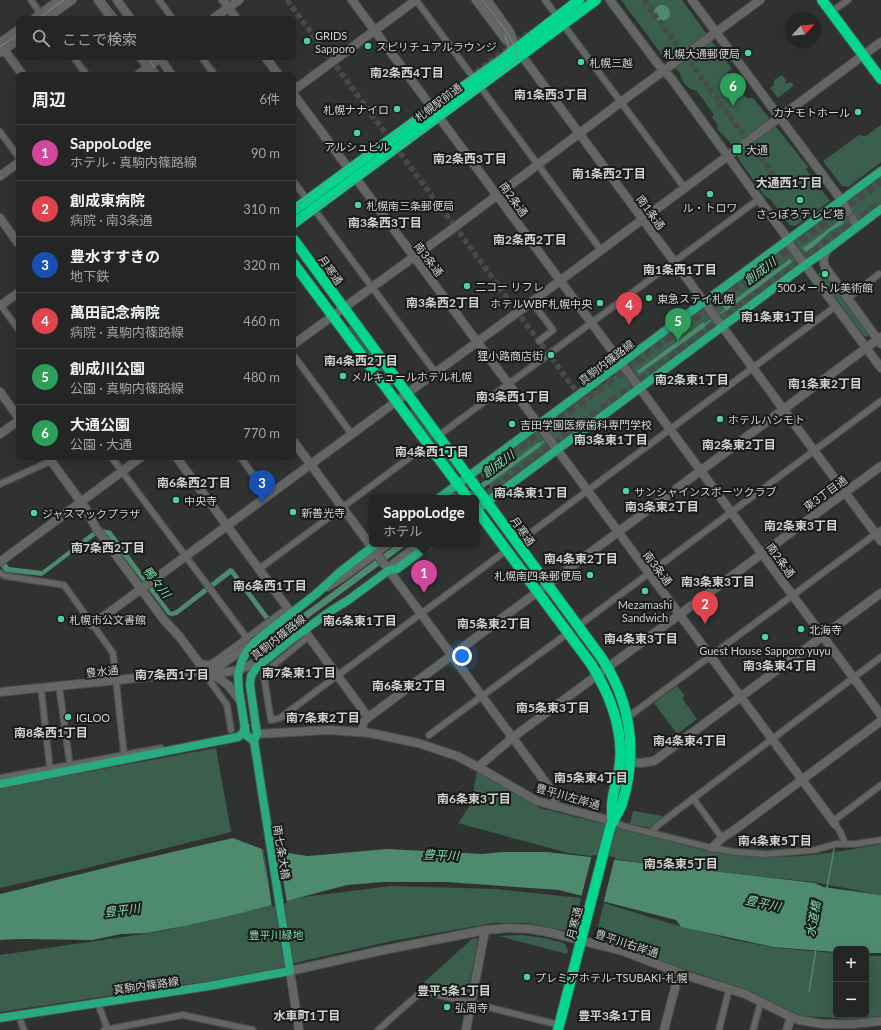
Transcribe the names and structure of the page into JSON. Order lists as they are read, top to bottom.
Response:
{
  "streets": {
    "highway": ["札幌駅前通", "月寒通"],
    "main road": ["真駒内篠路線", "南七条大橋"],
    "street": [
      "南2条通",
      "南1条通",
      "南3条通",
      "東3丁目通",
      "豊水通",
      "豊平川左岸通",
      "豊平川右岸通"
    ]
  },
  "crossings": [
    ["札幌駅前通", "南2条通"],
    ["札幌駅前通", "南1条通"],
    ["札幌駅前通", "南3条通"],
    ["南2条通", "真駒内篠路線"],
    ["南2条通", "東3丁目通"],
    ["南1条通", "真駒内篠路線"],
    ["南3条通", "真駒内篠路線"],
    ["南3条通", "東3丁目通"],
    ["月寒通", "真駒内篠路線"],
    ["月寒通", "東3丁目通"],
    ["月寒通", "豊平川左岸通"],
    ["月寒通", "豊平川右岸通"],
    ["真駒内篠路線", "豊平川左岸通"],
    ["真駒内篠路線", "南七条大橋"],
    ["真駒内篠路線", "豊平川右岸通"],
    ["東3丁目通", "豊平川左岸通"],
    ["豊平川左岸通", "南七条大橋"],
    ["南七条大橋", "豊平川右岸通"]
  ],
  "districts": [
    "南2条西4丁目",
    "南1条西3丁目",
    "南2条西3丁目",
    "南1条西2丁目",
    "大通西1丁目",
    "南3条西3丁目",
    "南2条西2丁目",
    "南1条西1丁目",
    "南3条西2丁目",
    "南1条東1丁目",
    "南4条西2丁目",
    "南2条東1丁目",
    "南1条東2丁目",
    "南3条西1丁目",
    "南3条東1丁目",
    "南2条東2丁目",
    "南4条西1丁目",
    "南6条西2丁目",
    "南4条東1丁目",
    "南3条東2丁目",
    "南2条東3丁目",
    "南7条西2丁目",
    "南4条東2丁目",
    "南3条東3丁目",
    "南6条西1丁目",
    "南6条東1丁目",
    "南5条東2丁目",
    "南4条東3丁目",
    "南3条東4丁目",
    "南7条東1丁目",
    "南7条西1丁目",
    "南6条東2丁目",
    "南5条東3丁目",
    "南7条東2丁目",
    "南8条西1丁目",
    "南4条東4丁目",
    "南5条東4丁目",
    "南6条東3丁目",
    "南4条東5丁目",
    "南5条東5丁目",
    "豊平5条1丁目",
    "水車町1丁目",
    "豊平3条1丁目"
  ],
  "water": [
    "創成川",
    "鴨々川",
    "豊平川",
    "水道橋"
  ],
  "parks": ["豊平川緑地"],
  "places": {
    "other": [
      "GRIDS Sapporo",
      "スピリチュアルラウンジ",
      "札幌大通郵便局",
      "札幌三越",
      "札幌ナナイロ",
      "カナモトホール",
      "アルシュビル",
      "ル・トロワ",
      "さっぽろテレビ塔",
      "札幌南三条郵便局",
      "500メートル美術館",
      "二コー リフレ",
      "東急ステイ札幌",
      "ホテルWBF札幌中央",
      "狸小路商店街",
      "メルキュールホテル札幌",
      "ホテルハシモト",
      "吉田学園医療歯科専門学校",
      "サンシャインスポーツクラブ",
      "中央寺",
      "新善光寺",
      "ジャスマックプラザ",
      "札幌南四条郵便局",
      "Mezamashi Sandwich",
      "札幌市公文書館",
      "北海寺",
      "Guest House Sapporo yuyu",
      "IGLOO",
      "プレミアホテル-TSUBAKI-札幌",
      "弘周寺"
    ],
    "transit": ["大通"]
  },
  "north": "top right",
  "page": {
    "search": "ここで検索",
    "heading": ["周辺", "6件"],
    "pins": [
      "6",
      "4",
      "5",
      "3",
      "1",
      "2"
    ],
    "list": [
      {
        "mark": "1",
        "name": "SappoLodge",
        "note": "ホテル · 真駒内篠路線",
        "value": "90 m"
      },
      {
        "mark": "2",
        "name": "創成東病院",
        "note": "病院 · 南3条通",
        "value": "310 m"
      },
      {
        "mark": "3",
        "name": "豊水すすきの",
        "note": "地下鉄",
        "value": "320 m"
      },
      {
        "mark": "4",
        "name": "萬田記念病院",
        "note": "病院 · 真駒内篠路線",
        "value": "460 m"
      },
      {
        "mark": "5",
        "name": "創成川公園",
        "note": "公園 · 真駒内篠路線",
        "value": "480 m"
      },
      {
        "mark": "6",
        "name": "大通公園",
        "note": "公園 · 大通",
        "value": "770 m"
      }
    ],
    "popup": ["SappoLodge", "ホテル"],
    "map_buttons": ["+", "−"]
  }
}
